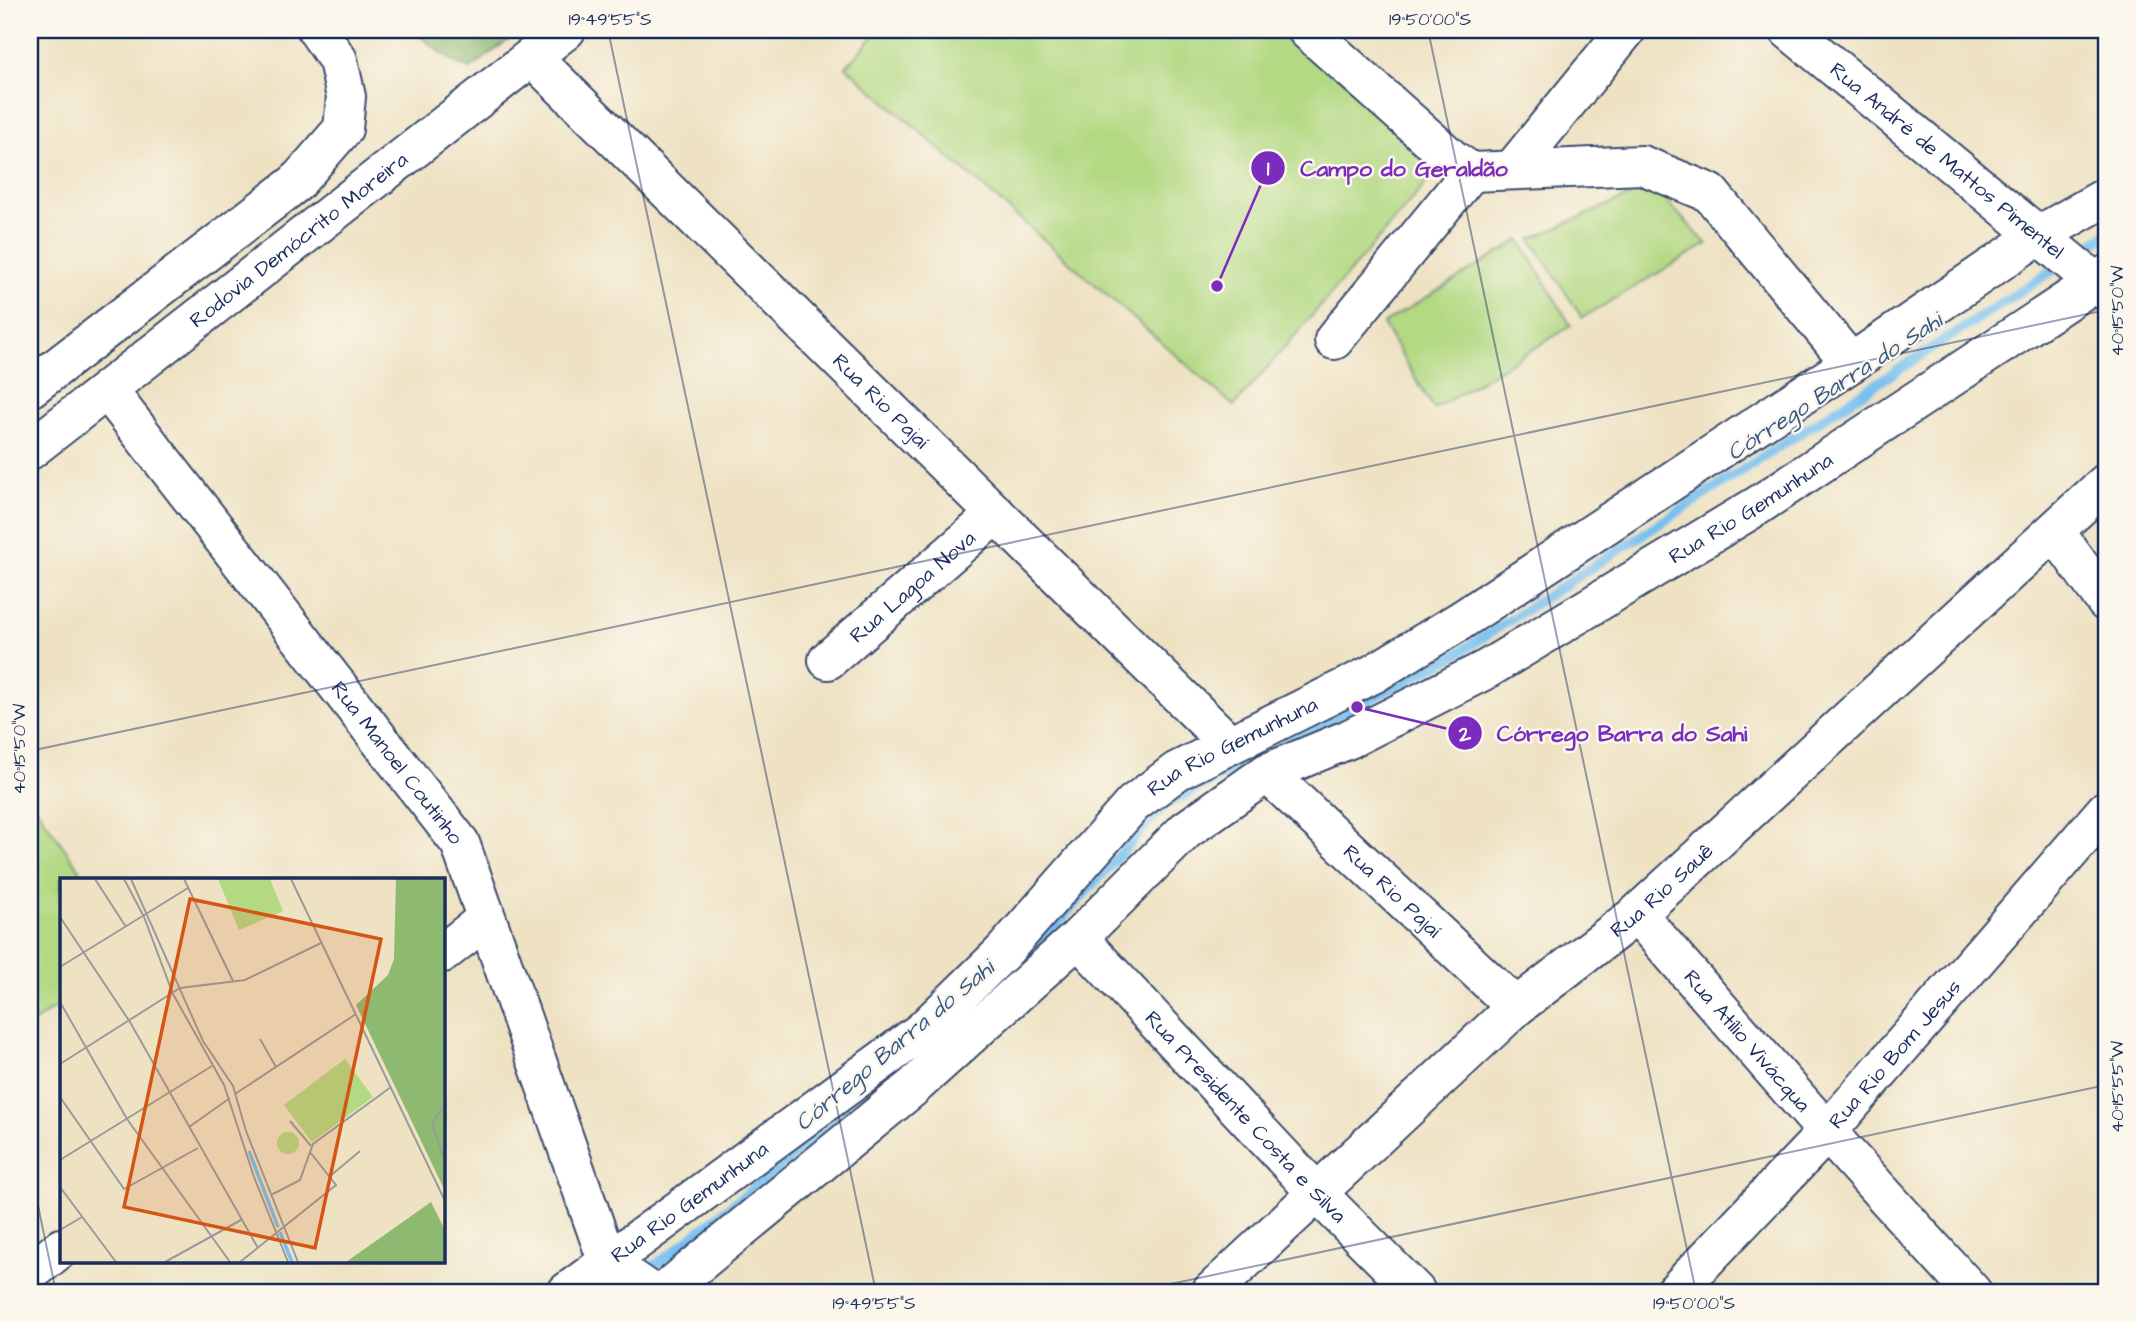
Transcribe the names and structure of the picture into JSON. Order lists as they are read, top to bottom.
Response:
{
  "streets": {
    "street": [
      "Rua André de Mattos Pimentel",
      "Rodovia Demócrito Moreira",
      "Rua Rio Pajaí",
      "Rua Rio Gemunhuna",
      "Rua Lagoa Nova",
      "Rua Manoel Coutinho",
      "Rua Rio Sauê",
      "Rua Atílio Vivácqua",
      "Rua Rio Bom Jesus",
      "Rua Presidente Costa e Silva"
    ]
  },
  "crossings": [
    ["Rua André de Mattos Pimentel", "Rua Rio Gemunhuna"],
    ["Rodovia Demócrito Moreira", "Rua Rio Pajaí"],
    ["Rodovia Demócrito Moreira", "Rua Manoel Coutinho"],
    ["Rua Rio Pajaí", "Rua Rio Gemunhuna"],
    ["Rua Rio Pajaí", "Rua Lagoa Nova"],
    ["Rua Rio Pajaí", "Rua Rio Sauê"],
    ["Rua Rio Gemunhuna", "Rua Manoel Coutinho"],
    ["Rua Rio Gemunhuna", "Rua Presidente Costa e Silva"],
    ["Rua Rio Sauê", "Rua Atílio Vivácqua"],
    ["Rua Rio Sauê", "Rua Presidente Costa e Silva"],
    ["Rua Atílio Vivácqua", "Rua Rio Bom Jesus"]
  ],
  "water": ["Córrego Barra do Sahi"],
  "places": ["Campo do Geraldão", "Córrego Barra do Sahi"],
  "coordinates": [
    "19°49'55\"S",
    "19°50'00\"S",
    "40°15'50\"W",
    "40°15'55\"W"
  ]
}
